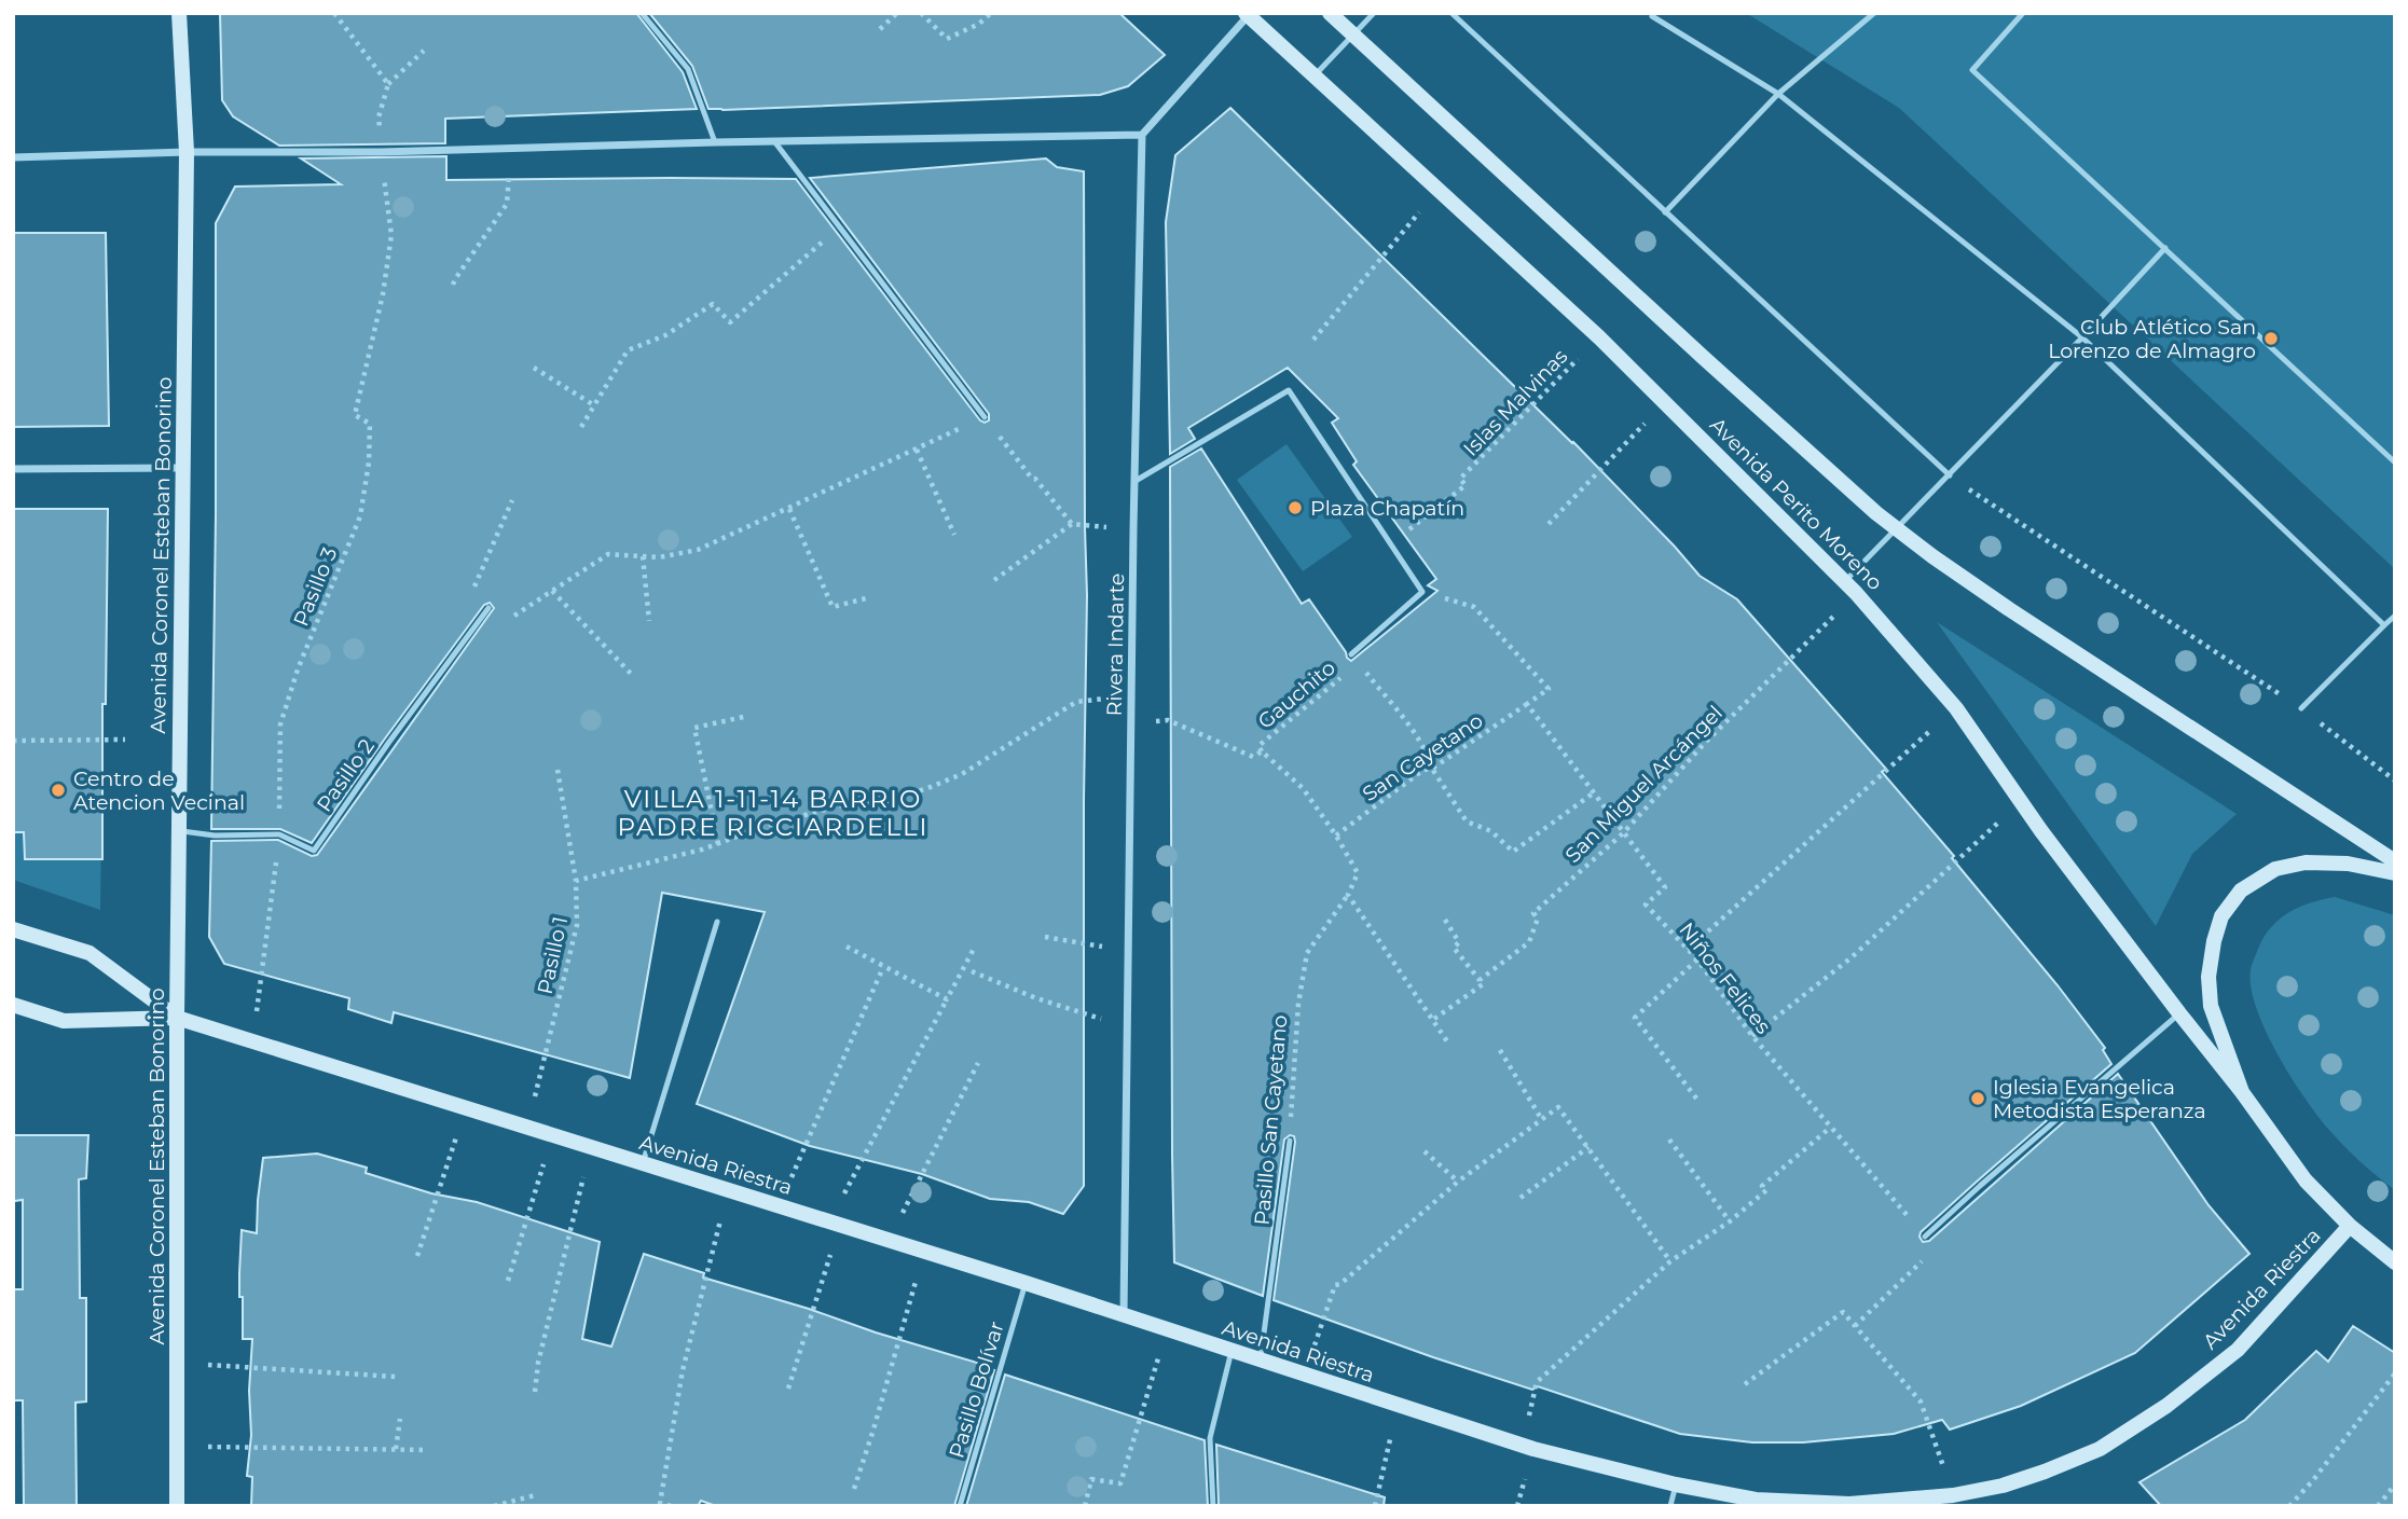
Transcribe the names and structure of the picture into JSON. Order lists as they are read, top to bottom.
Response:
{
  "streets": {
    "street": [
      "Avenida Perito Moreno",
      "Avenida Coronel Esteban Bonorino",
      "Rivera Indarte",
      "Avenida Riestra"
    ],
    "lane": ["Pasillo 2", "Pasillo San Cayetano", "Pasillo Bolívar"],
    "path": [
      "Islas Malvinas",
      "Pasillo 3",
      "Gauchito",
      "San Cayetano",
      "San Miguel Arcángel",
      "Pasillo 1",
      "Niños Felices"
    ]
  },
  "crossings": [
    ["Islas Malvinas", "Avenida Perito Moreno"],
    ["Avenida Perito Moreno", "San Miguel Arcángel"],
    ["Avenida Coronel Esteban Bonorino", "Pasillo 2"],
    ["Avenida Coronel Esteban Bonorino", "Avenida Riestra"],
    ["Pasillo 3", "Pasillo 2"],
    ["Pasillo 3", "Avenida Riestra"],
    ["Rivera Indarte", "Avenida Riestra"],
    ["San Cayetano", "Niños Felices"],
    ["San Miguel Arcángel", "Niños Felices"],
    ["Pasillo 1", "Avenida Riestra"],
    ["Pasillo San Cayetano", "Avenida Riestra"],
    ["Avenida Riestra", "Pasillo Bolívar"]
  ],
  "districts": ["VILLA 1-11-14 BARRIO PADRE RICCIARDELLI"],
  "places": [
    "Club Atlético San Lorenzo de Almagro",
    "Plaza Chapatín",
    "Centro de Atencion Vecinal",
    "Iglesia Evangelica Metodista Esperanza"
  ]
}
